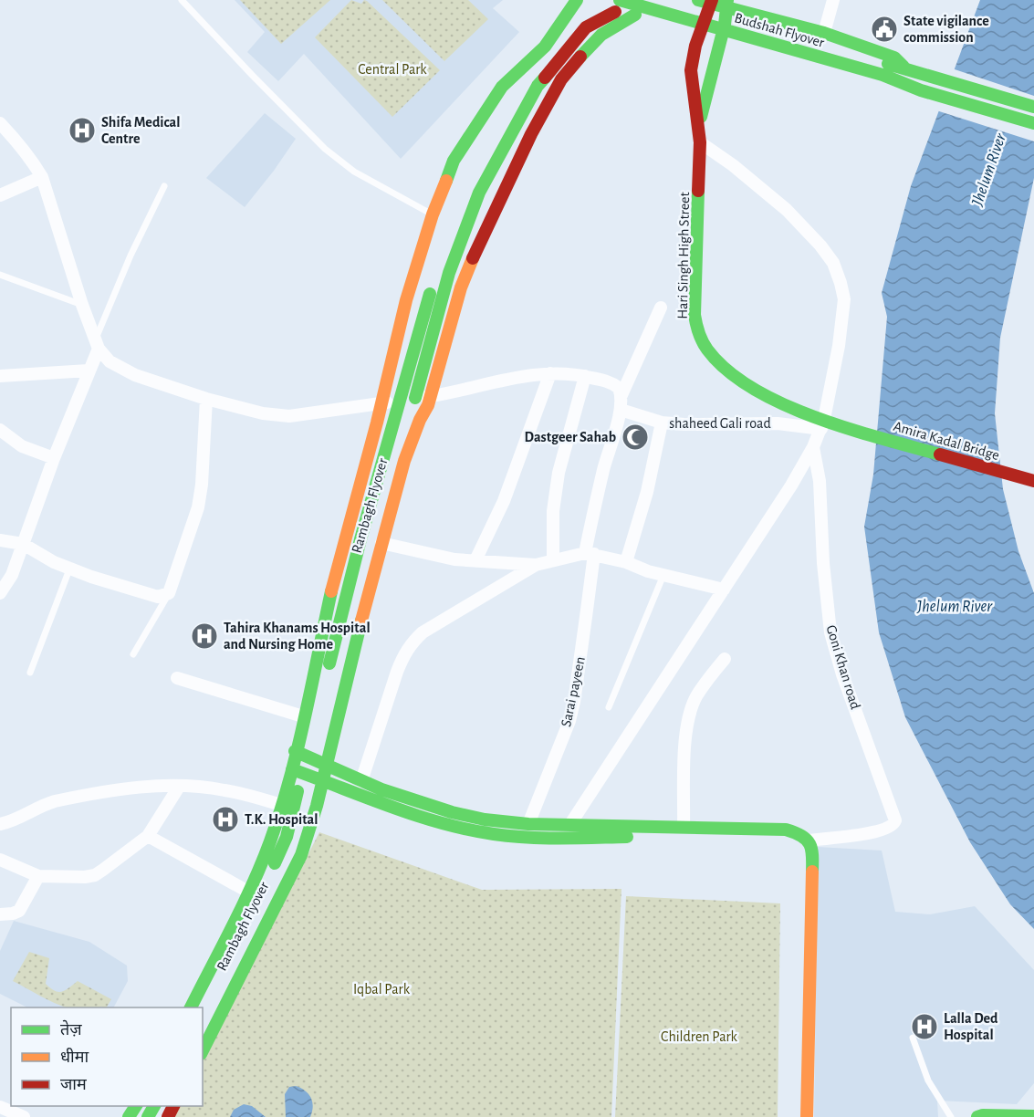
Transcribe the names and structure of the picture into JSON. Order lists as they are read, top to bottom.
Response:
{
  "streets": {
    "main road": [
      "Budshah Flyover",
      "Hari Singh High Street",
      "Amira Kadal Bridge",
      "Rambagh Flyover"
    ],
    "street": ["shaheed Gali road", "Goni Khan road", "Sarai payeen"]
  },
  "crossings": [
    ["Budshah Flyover", "Rambagh Flyover"],
    ["Hari Singh High Street", "shaheed Gali road"],
    ["Hari Singh High Street", "Amira Kadal Bridge"],
    ["shaheed Gali road", "Sarai payeen"]
  ],
  "water": ["Jhelum River"],
  "parks": ["Central Park", "Iqbal Park", "Children Park"],
  "places": {
    "public building": ["State vigilance commission"],
    "hospital": [
      "Shifa Medical Centre",
      "Tahira Khanams Hospital and Nursing Home",
      "T.K. Hospital",
      "Lalla Ded Hospital"
    ],
    "mosque": ["Dastgeer Sahab"]
  },
  "legend": ["तेज़", "धीमा", "जाम"]
}
